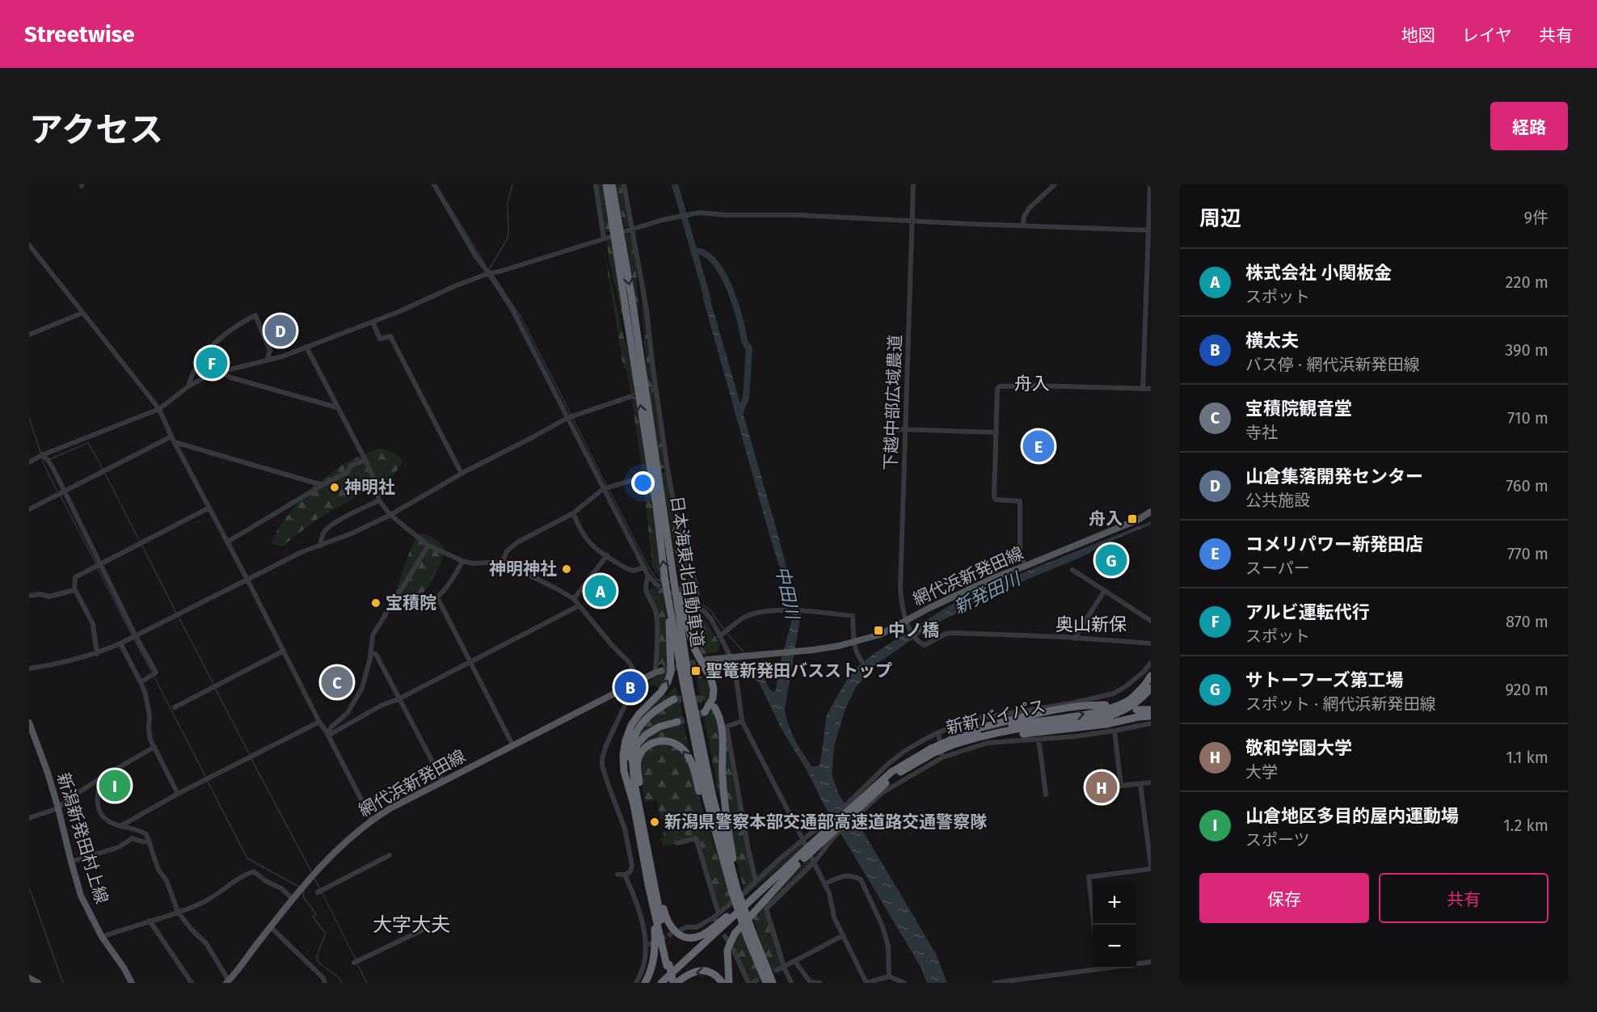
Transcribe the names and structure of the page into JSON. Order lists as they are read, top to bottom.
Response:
{
  "streets": {
    "highway": ["日本海東北自動車道", "新新バイパス"],
    "main road": ["網代浜新発田線", "新潟新発田村上線"],
    "street": ["下越中部広域農道"]
  },
  "crossings": [
    ["下越中部広域農道", "網代浜新発田線"]
  ],
  "districts": ["舟入", "奥山新保", "大字大夫"],
  "water": ["中田川", "新発田川"],
  "places": {
    "other": [
      "神明社",
      "神明神社",
      "宝積院",
      "新潟県警察本部交通部高速道路交通警察隊"
    ],
    "transit": ["舟入", "中ノ橋", "聖篭新発田バスストップ"]
  },
  "page": {
    "header": "Streetwise",
    "nav": ["地図", "レイヤ", "共有"],
    "title": "アクセス",
    "buttons": [
      "経路",
      ["保存", "共有"]
    ],
    "heading": ["周辺", "9件"],
    "list": [
      {
        "mark": "A",
        "name": "株式会社 小関板金",
        "note": "スポット",
        "value": "220 m"
      },
      {
        "mark": "B",
        "name": "横太夫",
        "note": "バス停 · 網代浜新発田線",
        "value": "390 m"
      },
      {
        "mark": "C",
        "name": "宝積院観音堂",
        "note": "寺社",
        "value": "710 m"
      },
      {
        "mark": "D",
        "name": "山倉集落開発センター",
        "note": "公共施設",
        "value": "760 m"
      },
      {
        "mark": "E",
        "name": "コメリパワー新発田店",
        "note": "スーパー",
        "value": "770 m"
      },
      {
        "mark": "F",
        "name": "アルビ運転代行",
        "note": "スポット",
        "value": "870 m"
      },
      {
        "mark": "G",
        "name": "サトーフーズ第工場",
        "note": "スポット · 網代浜新発田線",
        "value": "920 m"
      },
      {
        "mark": "H",
        "name": "敬和学園大学",
        "note": "大学",
        "value": "1.1 km"
      },
      {
        "mark": "I",
        "name": "山倉地区多目的屋内運動場",
        "note": "スポーツ",
        "value": "1.2 km"
      }
    ],
    "pins": [
      "D",
      "F",
      "E",
      "G",
      "A",
      "C",
      "B",
      "I",
      "H"
    ],
    "map_buttons": ["+", "−"]
  }
}
